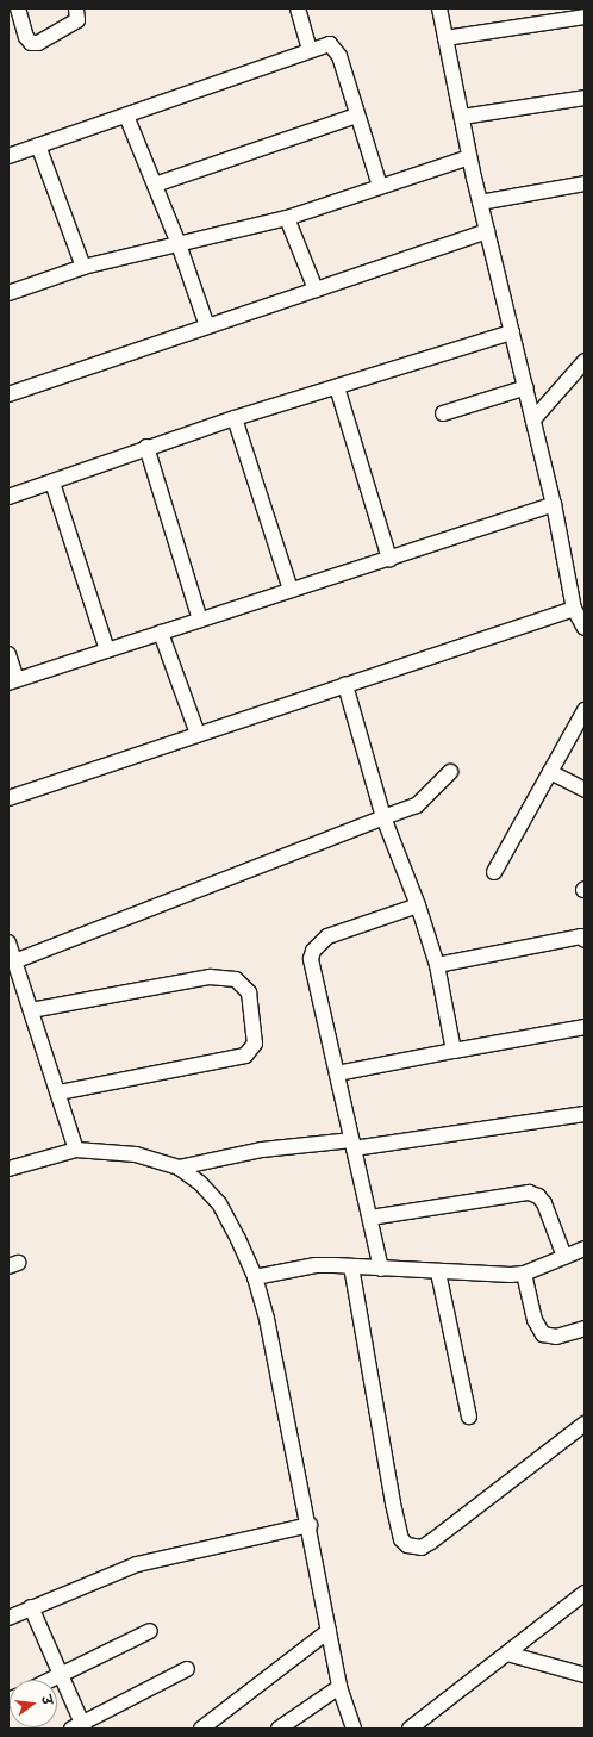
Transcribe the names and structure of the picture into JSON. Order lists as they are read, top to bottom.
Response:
{
  "north": "right"
}
